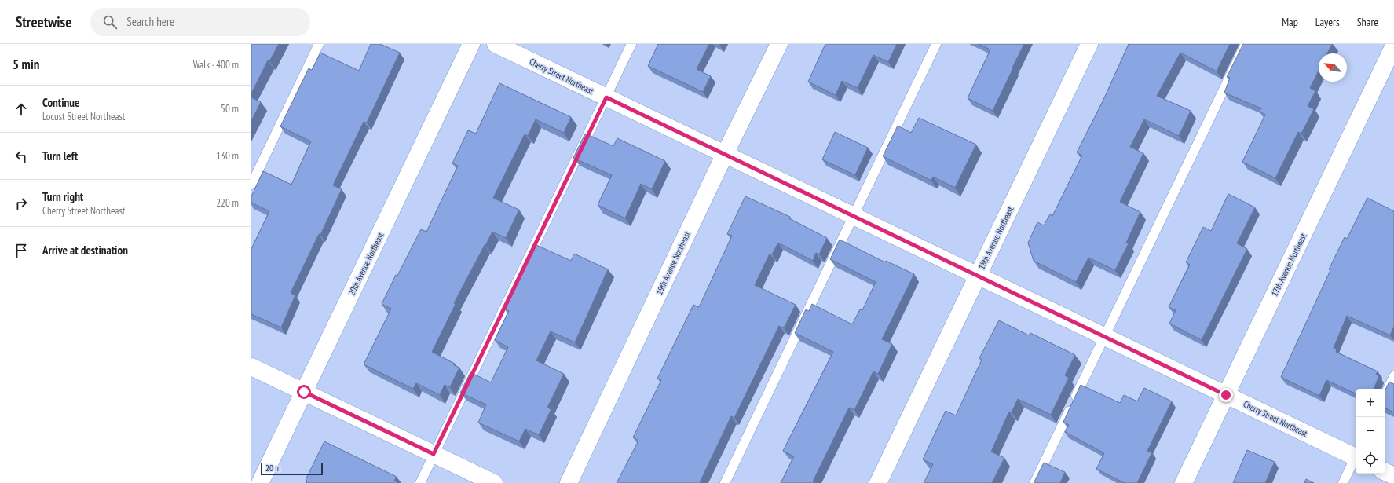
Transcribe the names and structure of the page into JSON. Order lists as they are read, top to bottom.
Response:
{
  "streets": {
    "street": [
      "Cherry Street Northeast",
      "18th Avenue Northeast",
      "19th Avenue Northeast",
      "20th Avenue Northeast",
      "17th Avenue Northeast"
    ]
  },
  "crossings": [
    ["Cherry Street Northeast", "18th Avenue Northeast"],
    ["Cherry Street Northeast", "19th Avenue Northeast"],
    ["Cherry Street Northeast", "17th Avenue Northeast"]
  ],
  "scale_bar": "20 m",
  "north": "top left",
  "page": {
    "header": "Streetwise",
    "search": "Search here",
    "nav": ["Map", "Layers", "Share"],
    "heading": ["5 min", "Walk · 400 m"],
    "list": [
      ["Continue", "Locust Street Northeast", "50 m"],
      ["Turn left", "130 m"],
      ["Turn right", "Cherry Street Northeast", "220 m"],
      "Arrive at destination"
    ],
    "map_buttons": ["+", "−"],
    "scale": "20 m"
  }
}
